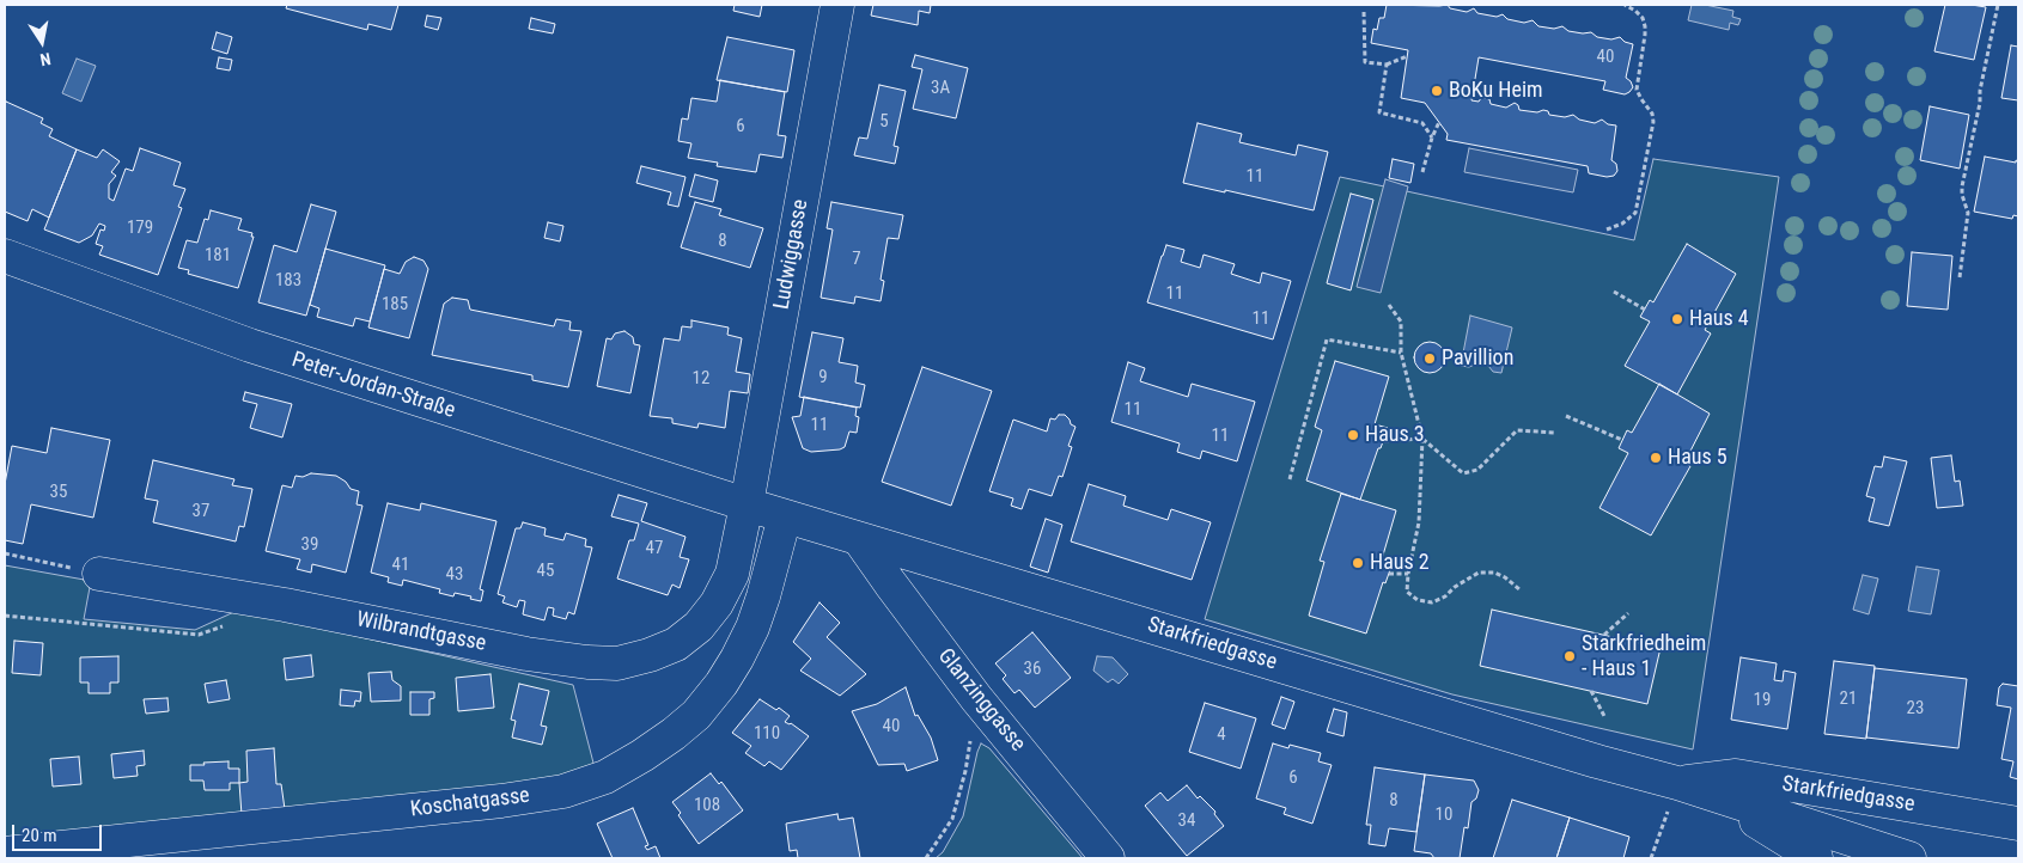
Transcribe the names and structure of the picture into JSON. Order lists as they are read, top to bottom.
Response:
{
  "streets": {
    "street": [
      "Ludwiggasse",
      "Peter-Jordan-Straße",
      "Wilbrandtgasse",
      "Starkfriedgasse",
      "Glanzinggasse",
      "Koschatgasse"
    ]
  },
  "crossings": [
    ["Ludwiggasse", "Peter-Jordan-Straße"],
    ["Ludwiggasse", "Wilbrandtgasse"],
    ["Ludwiggasse", "Starkfriedgasse"],
    ["Peter-Jordan-Straße", "Wilbrandtgasse"],
    ["Peter-Jordan-Straße", "Starkfriedgasse"],
    ["Wilbrandtgasse", "Starkfriedgasse"],
    ["Starkfriedgasse", "Glanzinggasse"],
    ["Starkfriedgasse", "Koschatgasse"]
  ],
  "places": [
    "BoKu Heim",
    "Haus 4",
    "Pavillion",
    "Haus 3",
    "Haus 5",
    "Haus 2",
    "Starkfriedheim - Haus 1"
  ],
  "house_numbers": [
    "40",
    "3A",
    "5",
    "6",
    "11",
    "179",
    "8",
    "181",
    "7",
    "183",
    "11",
    "185",
    "11",
    "9",
    "12",
    "11",
    "11",
    "11",
    "35",
    "37",
    "39",
    "47",
    "41",
    "45",
    "43",
    "36",
    "21",
    "19",
    "23",
    "40",
    "110",
    "4",
    "6",
    "8",
    "108",
    "10",
    "34"
  ],
  "scale_bar": "20 m",
  "north": "bottom"
}
